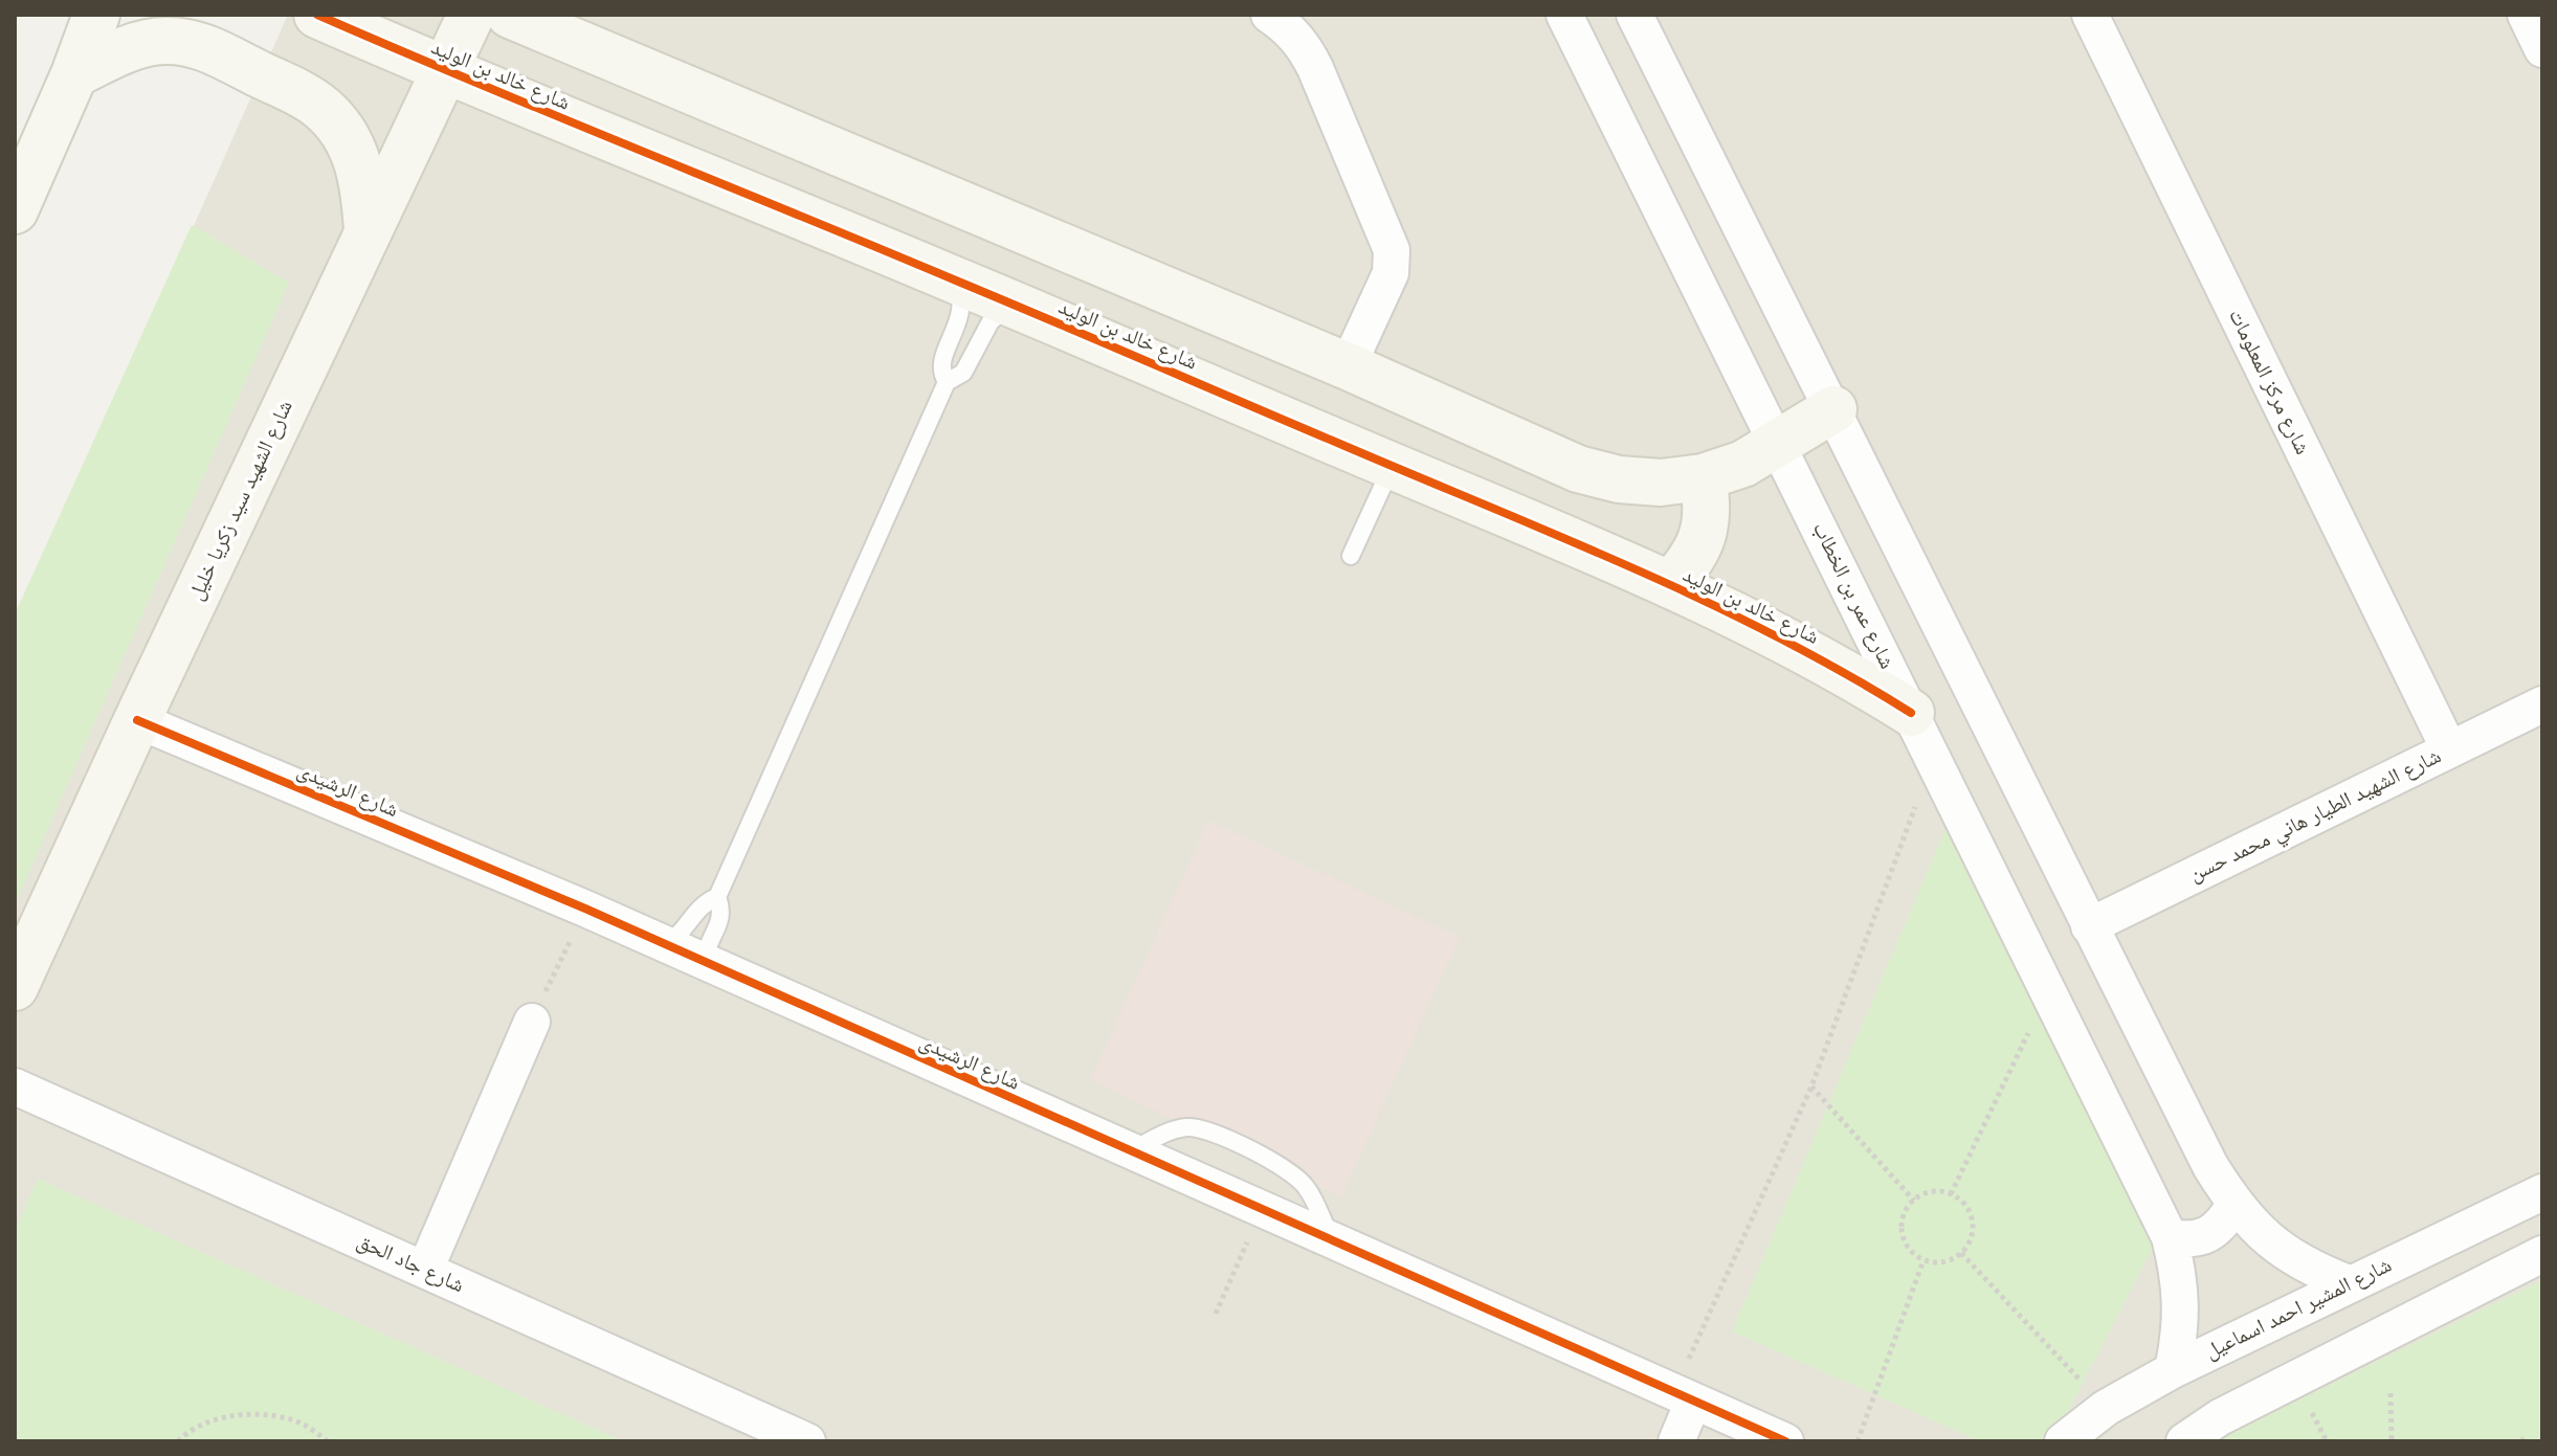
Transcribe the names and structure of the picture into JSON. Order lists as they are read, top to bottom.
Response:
{
  "streets": {
    "street": [
      "شارع خالد بن الوليد",
      "شارع مركز المعلومات",
      "شارع الشهيد سيد زكريا خليل",
      "شارع عمر بن الخطاب",
      "شارع الرشيدى",
      "شارع الشهيد الطيار هاني محمد حسن",
      "شارع جاد الحق",
      "شارع المشير احمد اسماعيل"
    ]
  },
  "crossings": [
    ["شارع خالد بن الوليد", "شارع الشهيد سيد زكريا خليل"],
    ["شارع خالد بن الوليد", "شارع عمر بن الخطاب"],
    ["شارع مركز المعلومات", "شارع الشهيد الطيار هاني محمد حسن"],
    ["شارع الشهيد سيد زكريا خليل", "شارع الرشيدى"],
    ["شارع عمر بن الخطاب", "شارع المشير احمد اسماعيل"]
  ]
}
